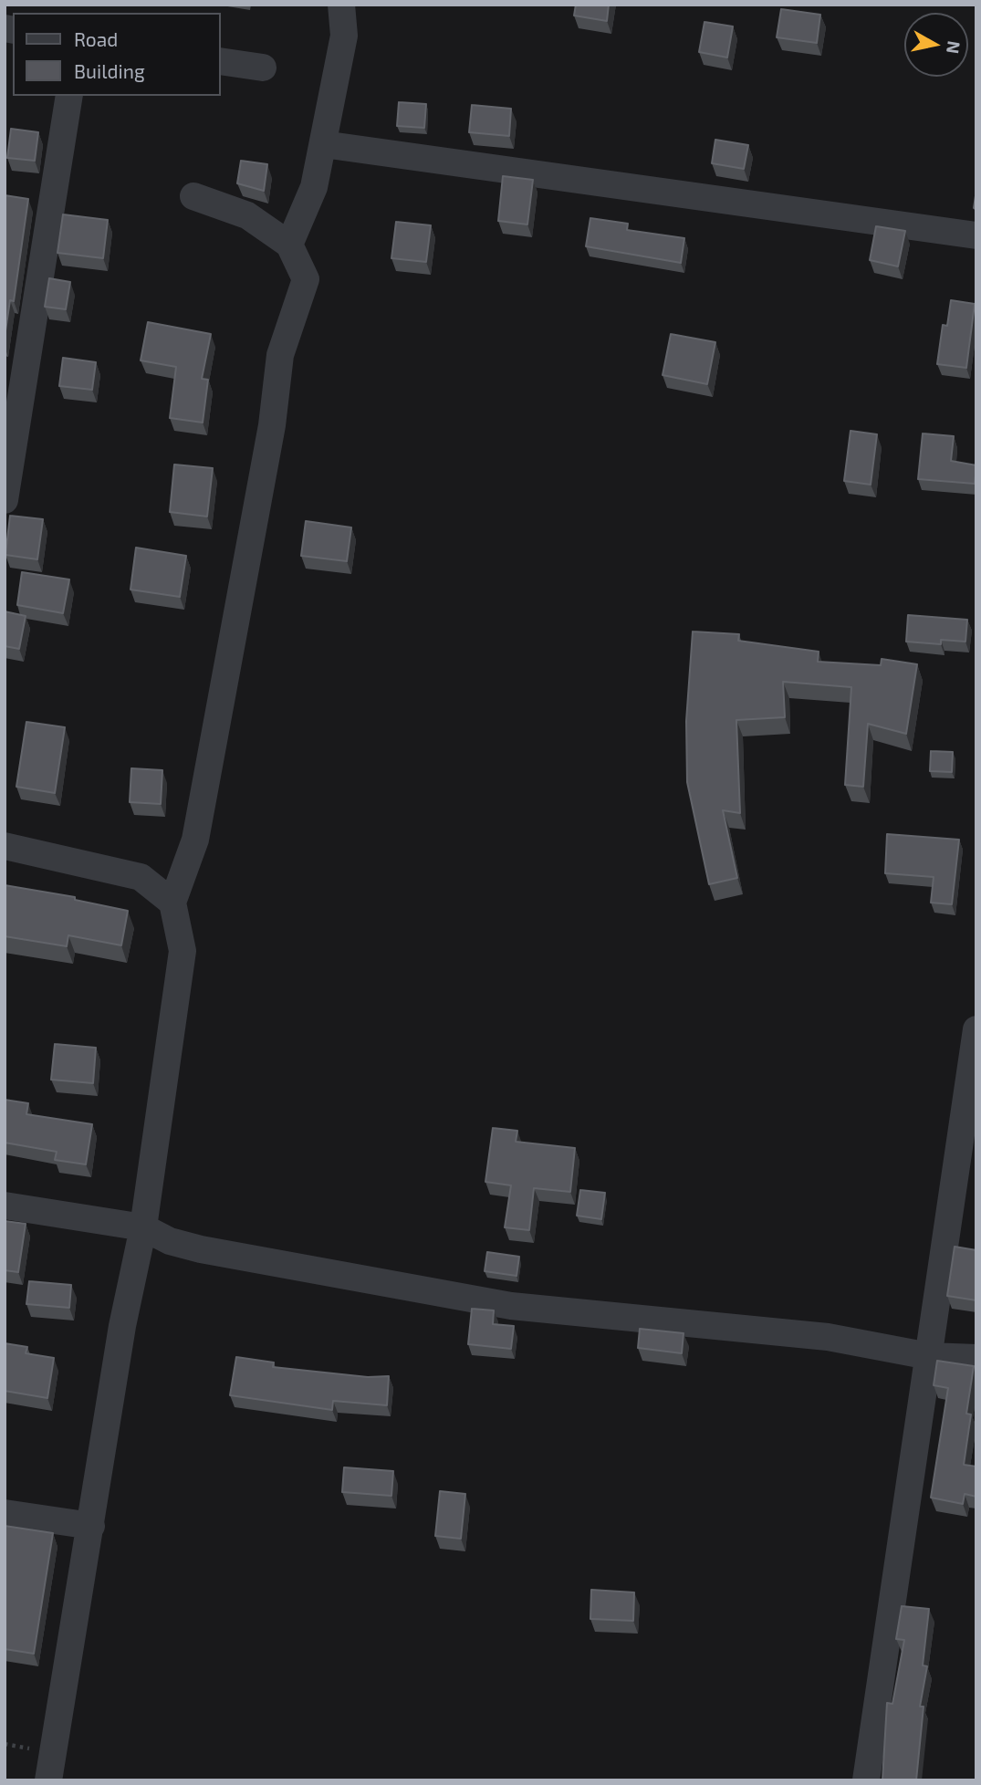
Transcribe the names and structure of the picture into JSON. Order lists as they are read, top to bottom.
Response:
{
  "legend": ["Road", "Building"],
  "north": "right"
}
